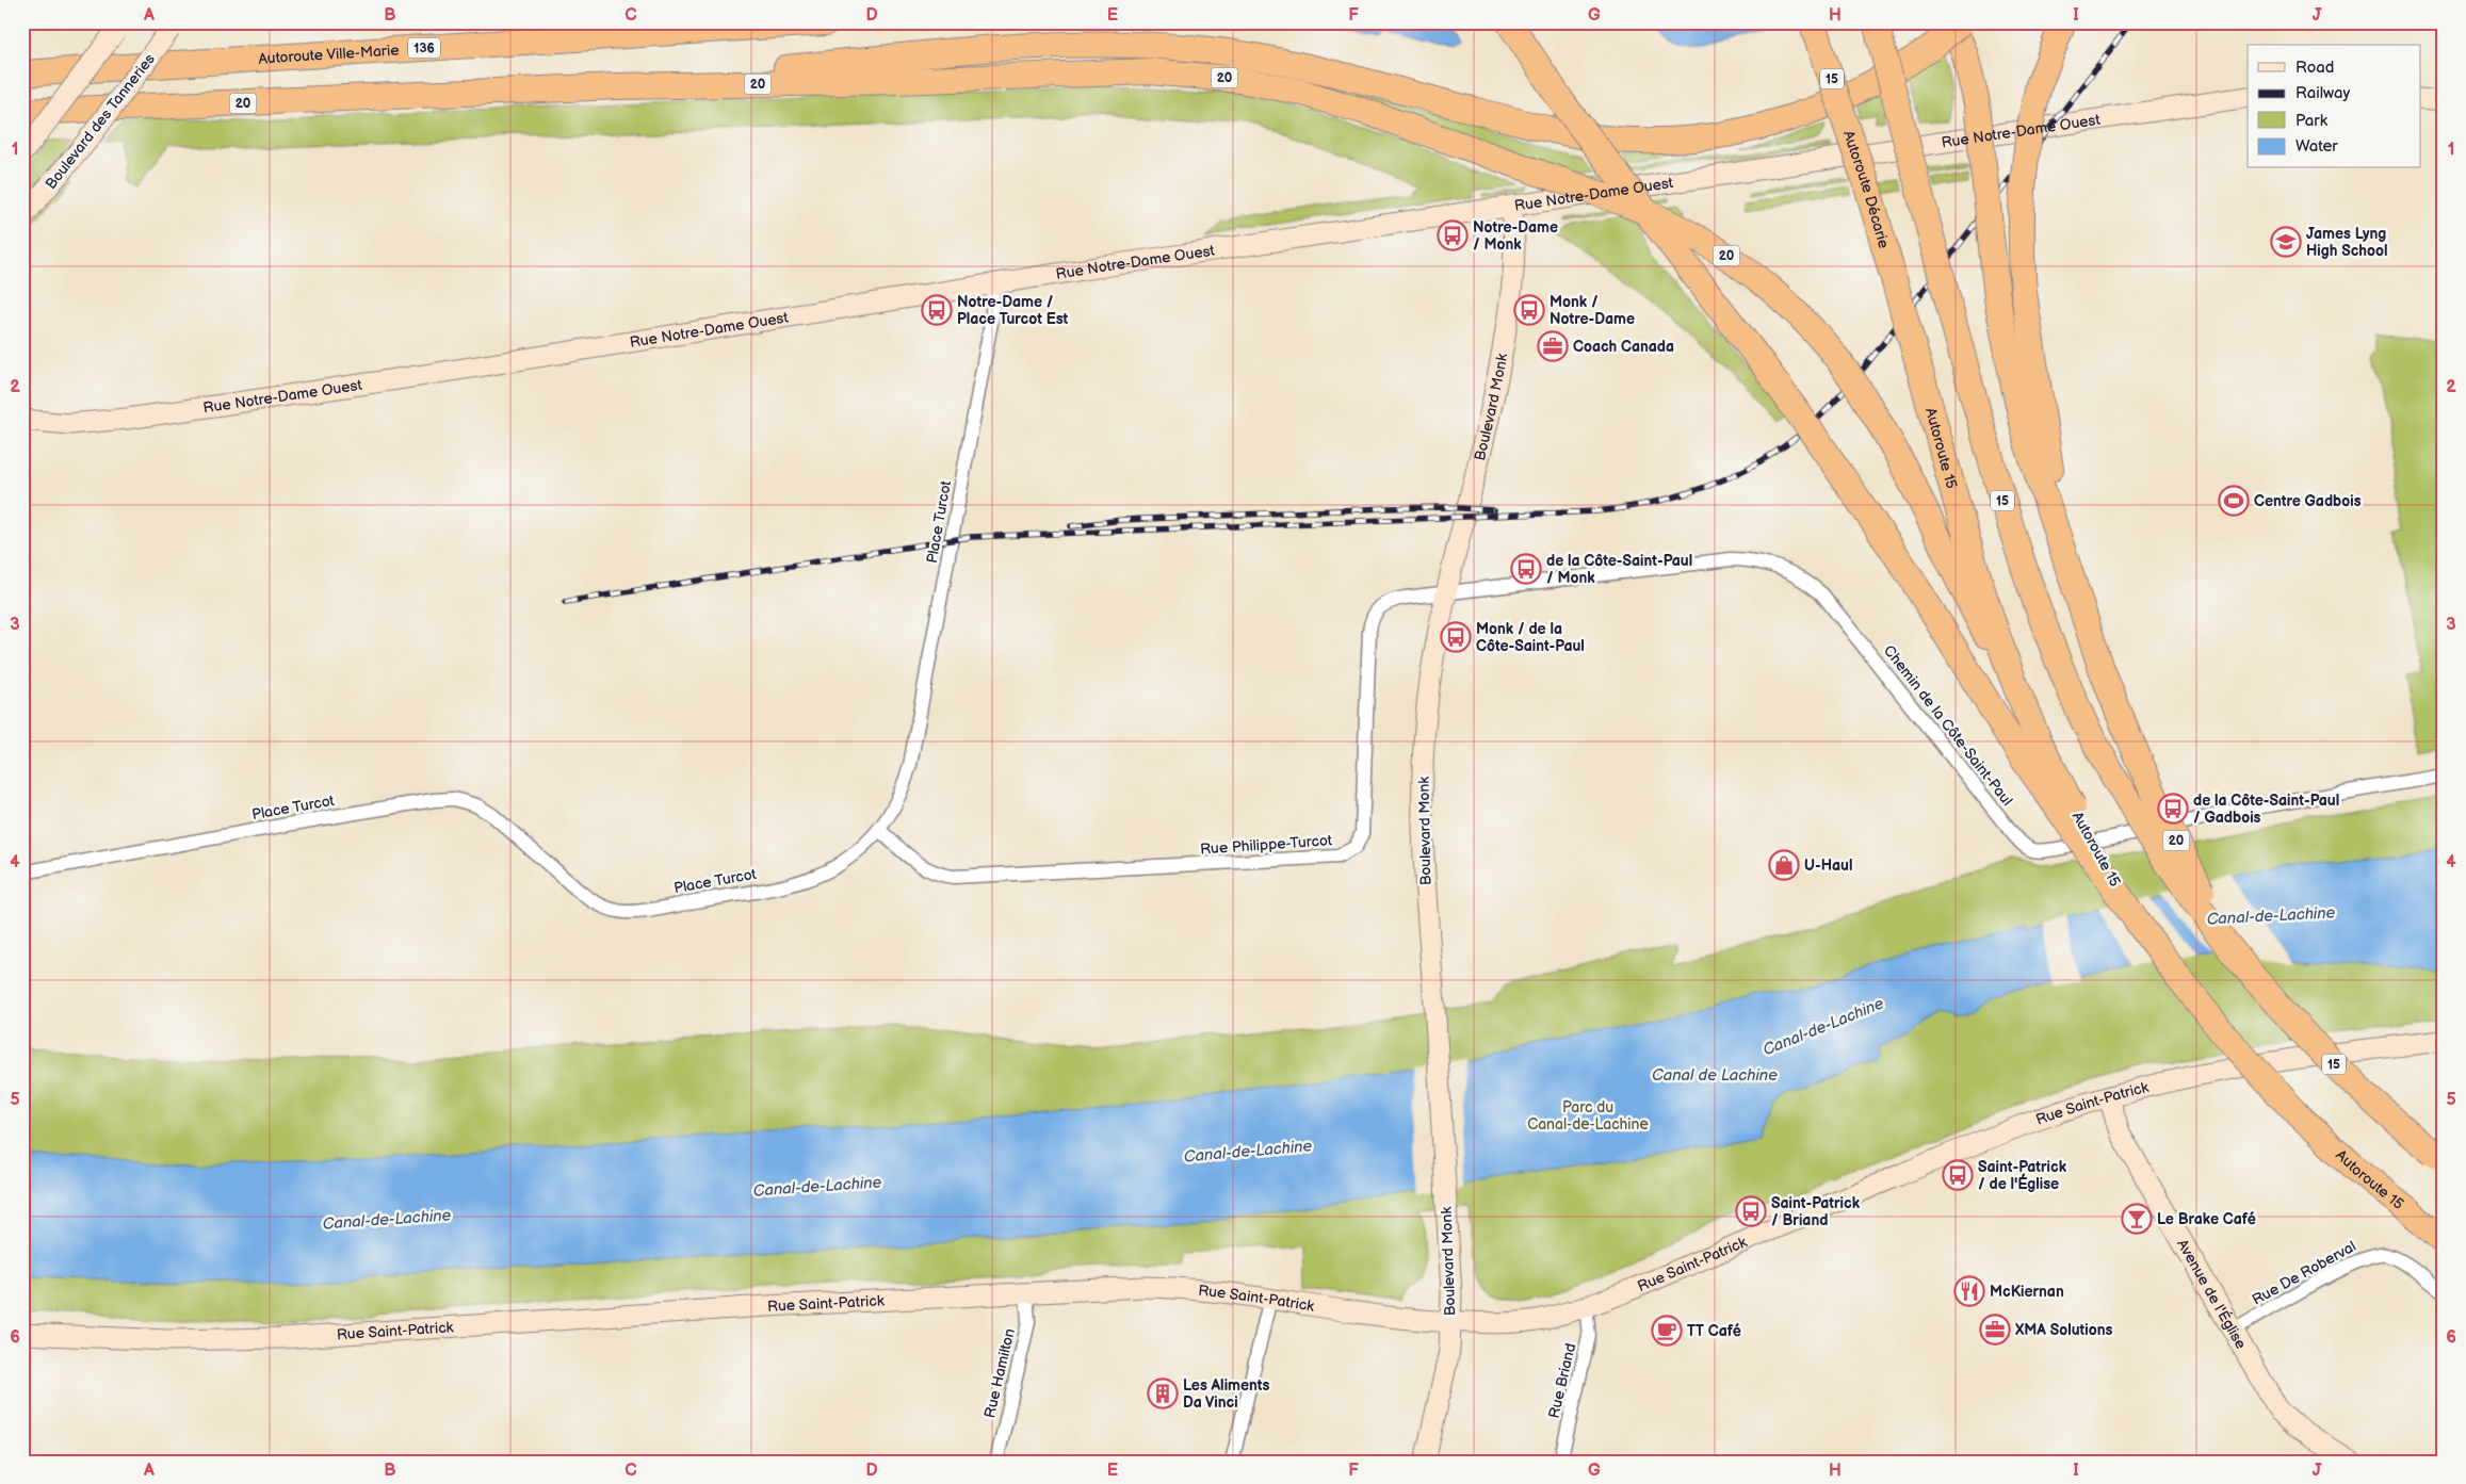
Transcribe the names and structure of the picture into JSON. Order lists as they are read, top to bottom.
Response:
{
  "streets": {
    "highway": [
      "136",
      "Autoroute Ville-Marie",
      "20",
      "15",
      "Autoroute Décarie",
      "Autoroute 15"
    ],
    "main road": [
      "Boulevard des Tanneries",
      "Rue Notre-Dame Ouest",
      "Boulevard Monk",
      "Rue Saint-Patrick",
      "Avenue de l'Église"
    ],
    "street": [
      "Place Turcot",
      "Chemin de la Côte-Saint-Paul",
      "Rue Philippe-Turcot",
      "Rue De Roberval",
      "Rue Hamilton",
      "Rue Briand"
    ]
  },
  "crossings": [
    ["20", "15"],
    ["20", "Autoroute 15"],
    ["Rue Notre-Dame Ouest", "Boulevard Monk"],
    ["Rue Notre-Dame Ouest", "Place Turcot"],
    ["Autoroute Décarie", "Autoroute 15"],
    ["Boulevard Monk", "Chemin de la Côte-Saint-Paul"],
    ["Boulevard Monk", "Rue Philippe-Turcot"],
    ["Boulevard Monk", "Rue Saint-Patrick"],
    ["Place Turcot", "Rue Philippe-Turcot"],
    ["Chemin de la Côte-Saint-Paul", "Rue Philippe-Turcot"],
    ["Rue Saint-Patrick", "Avenue de l'Église"],
    ["Rue Saint-Patrick", "Rue Hamilton"],
    ["Rue Saint-Patrick", "Rue Briand"],
    ["Rue De Roberval", "Avenue de l'Église"]
  ],
  "water": ["Canal-de-Lachine", "Canal de Lachine"],
  "parks": ["Parc du Canal-de-Lachine"],
  "places": {
    "bus stop": [
      "Notre-Dame / Monk",
      "Notre-Dame / Place Turcot Est",
      "Monk / Notre-Dame",
      "de la Côte-Saint-Paul / Monk",
      "Monk / de la Côte-Saint-Paul",
      "de la Côte-Saint-Paul / Gadbois",
      "Saint-Patrick / de l'Église",
      "Saint-Patrick / Briand"
    ],
    "school or university": ["James Lyng High School"],
    "office": ["Coach Canada", "XMA Solutions"],
    "sports": ["Centre Gadbois"],
    "shop": ["U-Haul"],
    "bar": ["Le Brake Café"],
    "restaurant": ["McKiernan"],
    "cafe": ["TT Café"],
    "building": ["Les Aliments Da Vinci"]
  },
  "legend": [
    "Road",
    "Railway",
    "Park",
    "Water"
  ],
  "grid": {
    "columns": [
      "A",
      "B",
      "C",
      "D",
      "E",
      "F",
      "G",
      "H",
      "I",
      "J"
    ],
    "rows": [
      "1",
      "2",
      "3",
      "4",
      "5",
      "6"
    ]
  }
}
